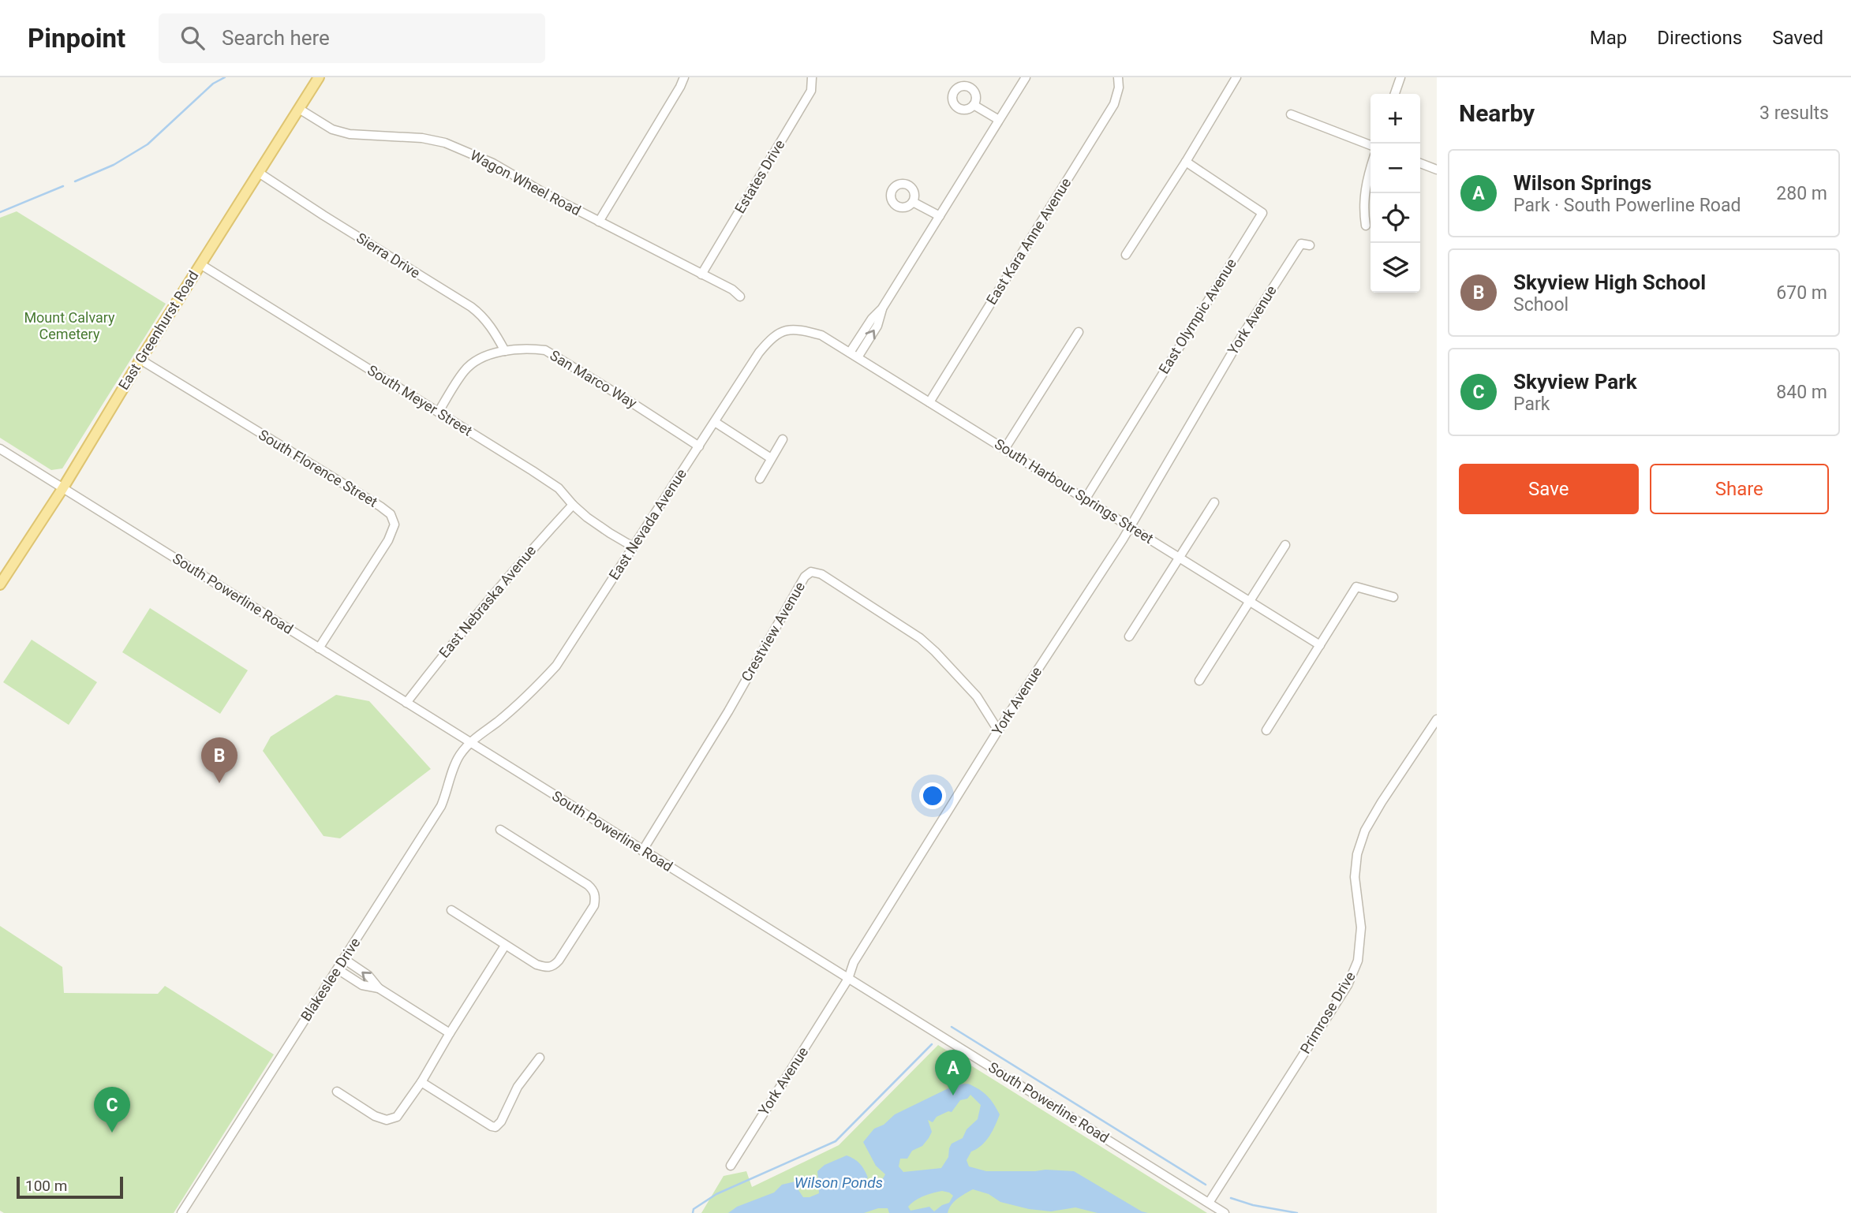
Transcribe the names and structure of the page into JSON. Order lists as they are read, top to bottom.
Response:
{
  "streets": {
    "main road": ["East Greenhurst Road"],
    "street": [
      "Estates Drive",
      "Wagon Wheel Road",
      "East Kara Anne Avenue",
      "Sierra Drive",
      "East Olympic Avenue",
      "York Avenue",
      "San Marco Way",
      "South Meyer Street",
      "South Florence Street",
      "South Harbour Springs Street",
      "East Nevada Avenue",
      "South Powerline Road",
      "East Nebraska Avenue",
      "Crestview Avenue",
      "Blakeslee Drive",
      "Primrose Drive"
    ]
  },
  "crossings": [
    ["Estates Drive", "Wagon Wheel Road"],
    ["Wagon Wheel Road", "East Greenhurst Road"],
    ["East Kara Anne Avenue", "South Harbour Springs Street"],
    ["Sierra Drive", "East Greenhurst Road"],
    ["Sierra Drive", "San Marco Way"],
    ["East Olympic Avenue", "South Harbour Springs Street"],
    ["York Avenue", "South Harbour Springs Street"],
    ["York Avenue", "South Powerline Road"],
    ["York Avenue", "Crestview Avenue"],
    ["East Greenhurst Road", "South Meyer Street"],
    ["East Greenhurst Road", "South Florence Street"],
    ["East Greenhurst Road", "South Powerline Road"],
    ["San Marco Way", "South Meyer Street"],
    ["San Marco Way", "East Nevada Avenue"],
    ["South Meyer Street", "East Nevada Avenue"],
    ["South Meyer Street", "East Nebraska Avenue"],
    ["South Florence Street", "South Powerline Road"],
    ["South Harbour Springs Street", "East Nevada Avenue"],
    ["East Nevada Avenue", "South Powerline Road"],
    ["East Nevada Avenue", "Blakeslee Drive"],
    ["South Powerline Road", "East Nebraska Avenue"],
    ["South Powerline Road", "Crestview Avenue"],
    ["South Powerline Road", "Blakeslee Drive"],
    ["South Powerline Road", "Primrose Drive"]
  ],
  "water": ["Wilson Ponds"],
  "parks": ["Mount Calvary Cemetery"],
  "scale_bar": "100 m",
  "page": {
    "header": "Pinpoint",
    "search": "Search here",
    "nav": ["Map", "Directions", "Saved"],
    "heading": ["Nearby", "3 results"],
    "map_buttons": ["+", "−"],
    "list": [
      {
        "mark": "A",
        "name": "Wilson Springs",
        "note": "Park · South Powerline Road",
        "value": "280 m"
      },
      {
        "mark": "B",
        "name": "Skyview High School",
        "note": "School",
        "value": "670 m"
      },
      {
        "mark": "C",
        "name": "Skyview Park",
        "note": "Park",
        "value": "840 m"
      }
    ],
    "buttons": ["Save", "Share"],
    "pins": ["B", "A", "C"],
    "scale": "100 m"
  }
}
